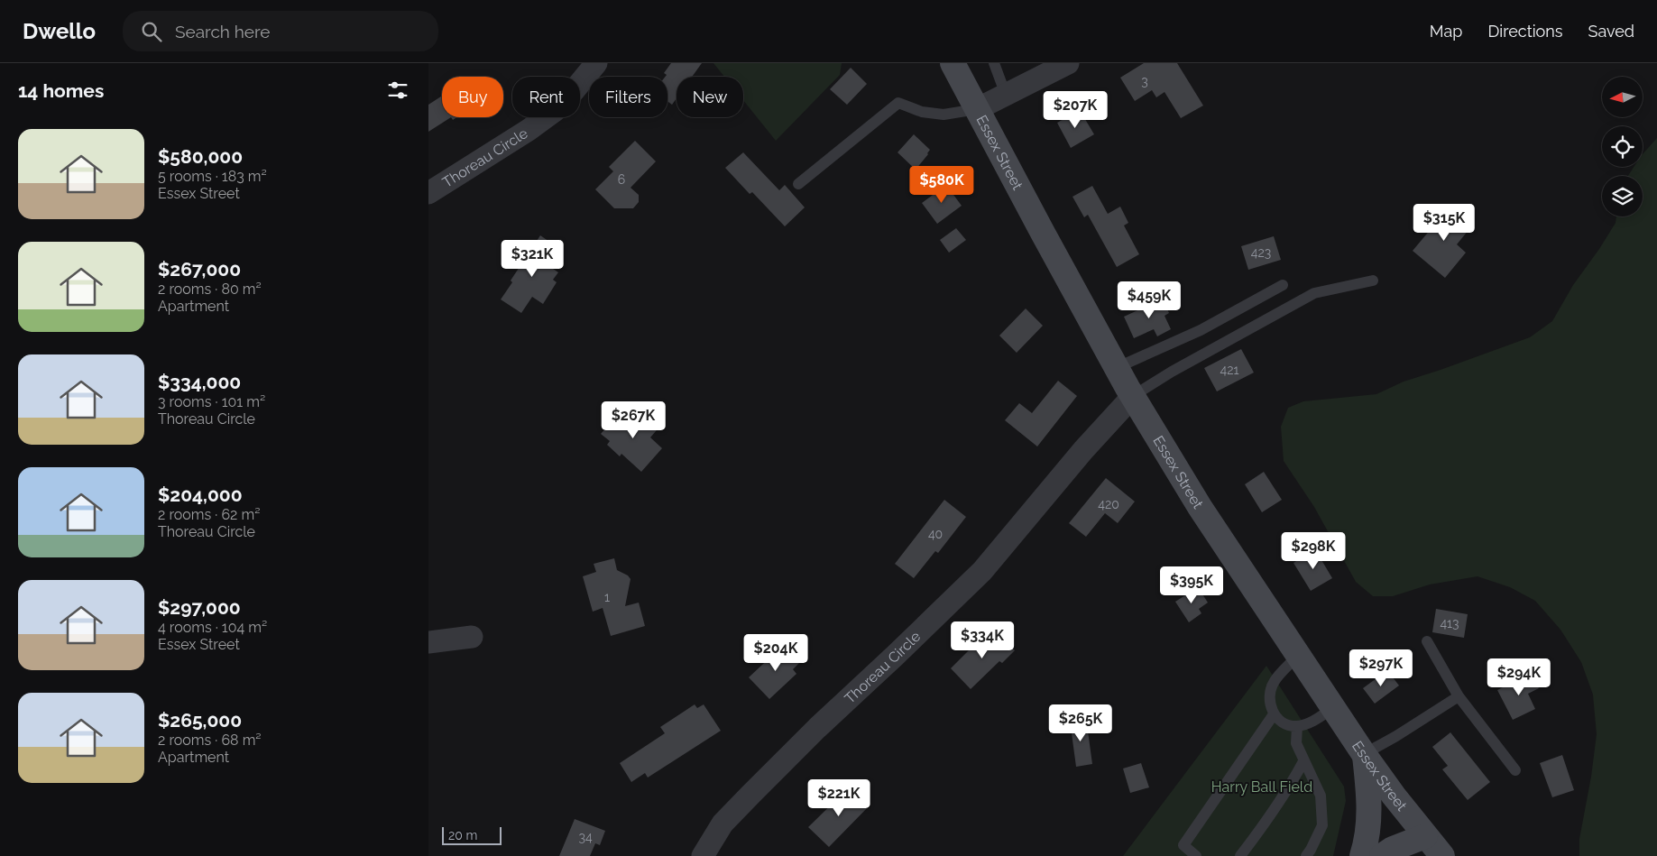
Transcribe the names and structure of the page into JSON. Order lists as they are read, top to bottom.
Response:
{
  "streets": {
    "main road": ["Essex Street"],
    "street": ["Thoreau Circle"]
  },
  "crossings": [
    ["Essex Street", "Thoreau Circle"]
  ],
  "parks": ["Harry Ball Field"],
  "house_numbers": [
    "3",
    "6",
    "423",
    "421",
    "420",
    "40",
    "1",
    "413",
    "34"
  ],
  "scale_bar": "20 m",
  "north": "left",
  "page": {
    "header": "Dwello",
    "search": "Search here",
    "nav": ["Map", "Directions", "Saved"],
    "heading": "14 homes",
    "chip": [
      "Buy",
      "Rent",
      "Filters",
      "New"
    ],
    "price": [
      "$207K",
      "$580K",
      "$315K",
      "$321K",
      "$459K",
      "$267K",
      "$298K",
      "$395K",
      "$334K",
      "$204K",
      "$297K",
      "$294K",
      "$265K",
      "$221K"
    ],
    "list": [
      {
        "name": "$580,000",
        "note": "5 rooms · 183 m² · Essex Street"
      },
      {
        "name": "$267,000",
        "note": "2 rooms · 80 m² · Apartment"
      },
      {
        "name": "$334,000",
        "note": "3 rooms · 101 m² · Thoreau Circle"
      },
      {
        "name": "$204,000",
        "note": "2 rooms · 62 m² · Thoreau Circle"
      },
      {
        "name": "$297,000",
        "note": "4 rooms · 104 m² · Essex Street"
      },
      {
        "name": "$265,000",
        "note": "2 rooms · 68 m² · Apartment"
      }
    ],
    "scale": "20 m"
  }
}
